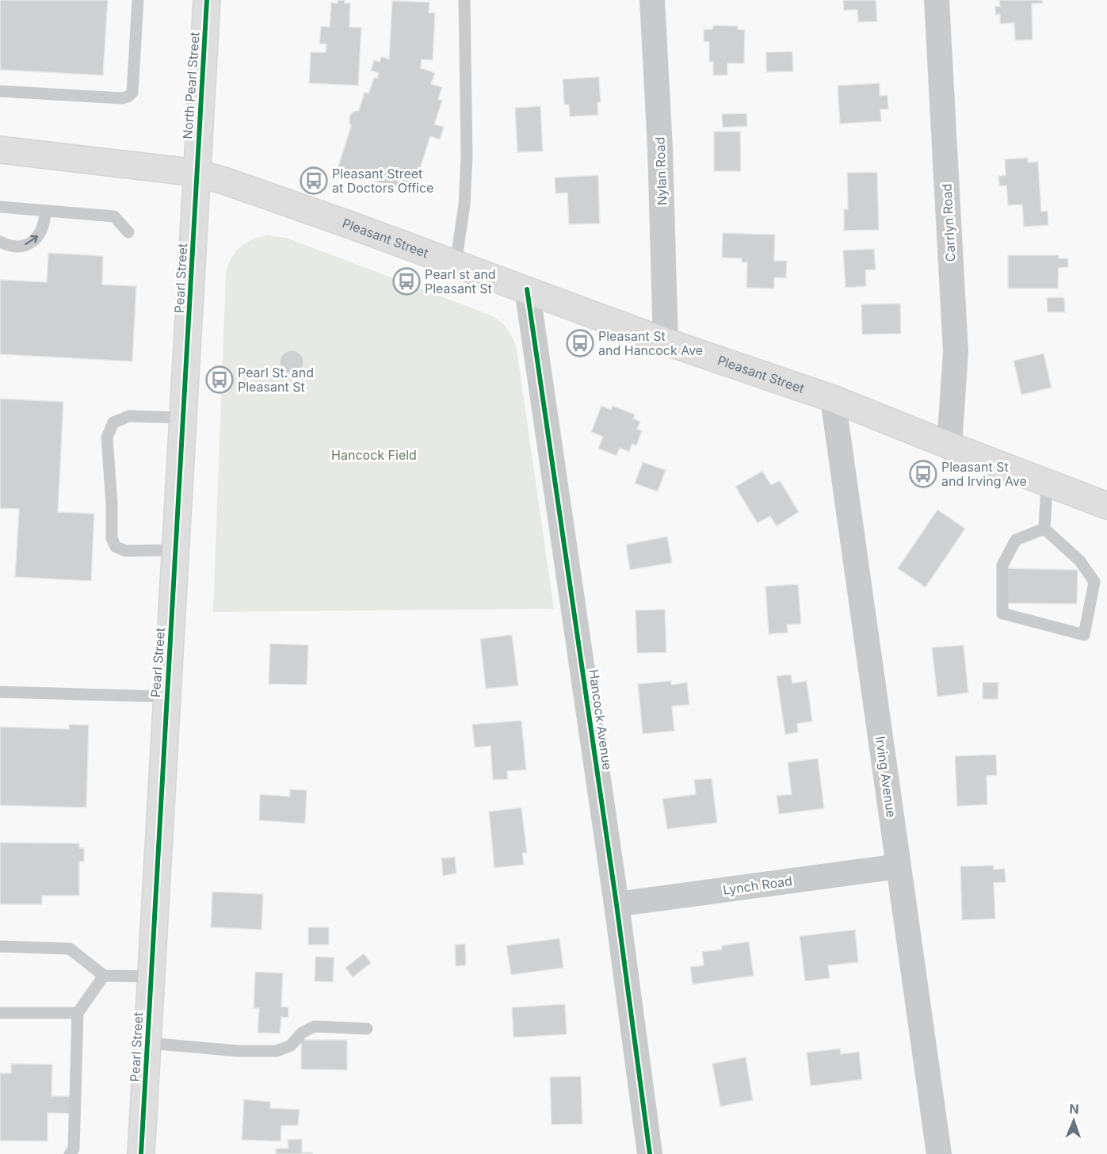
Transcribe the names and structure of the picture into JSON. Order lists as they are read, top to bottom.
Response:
{
  "streets": {
    "main road": ["North Pearl Street", "Pleasant Street", "Pearl Street"],
    "street": [
      "Nylan Road",
      "Carrlyn Road",
      "Hancock Avenue",
      "Irving Avenue",
      "Lynch Road"
    ]
  },
  "crossings": [
    ["North Pearl Street", "Pleasant Street"],
    ["North Pearl Street", "Pearl Street"],
    ["Nylan Road", "Pleasant Street"],
    ["Carrlyn Road", "Pleasant Street"],
    ["Pleasant Street", "Pearl Street"],
    ["Pleasant Street", "Hancock Avenue"],
    ["Pleasant Street", "Irving Avenue"],
    ["Hancock Avenue", "Lynch Road"],
    ["Irving Avenue", "Lynch Road"]
  ],
  "parks": ["Hancock Field"],
  "places": {
    "bus stop": [
      "Pleasant Street at Doctors Office",
      "Pearl st and Pleasant St",
      "Pleasant St and Hancock Ave",
      "Pearl St. and Pleasant St",
      "Pleasant St and Irving Ave"
    ]
  },
  "north": "top"
}
